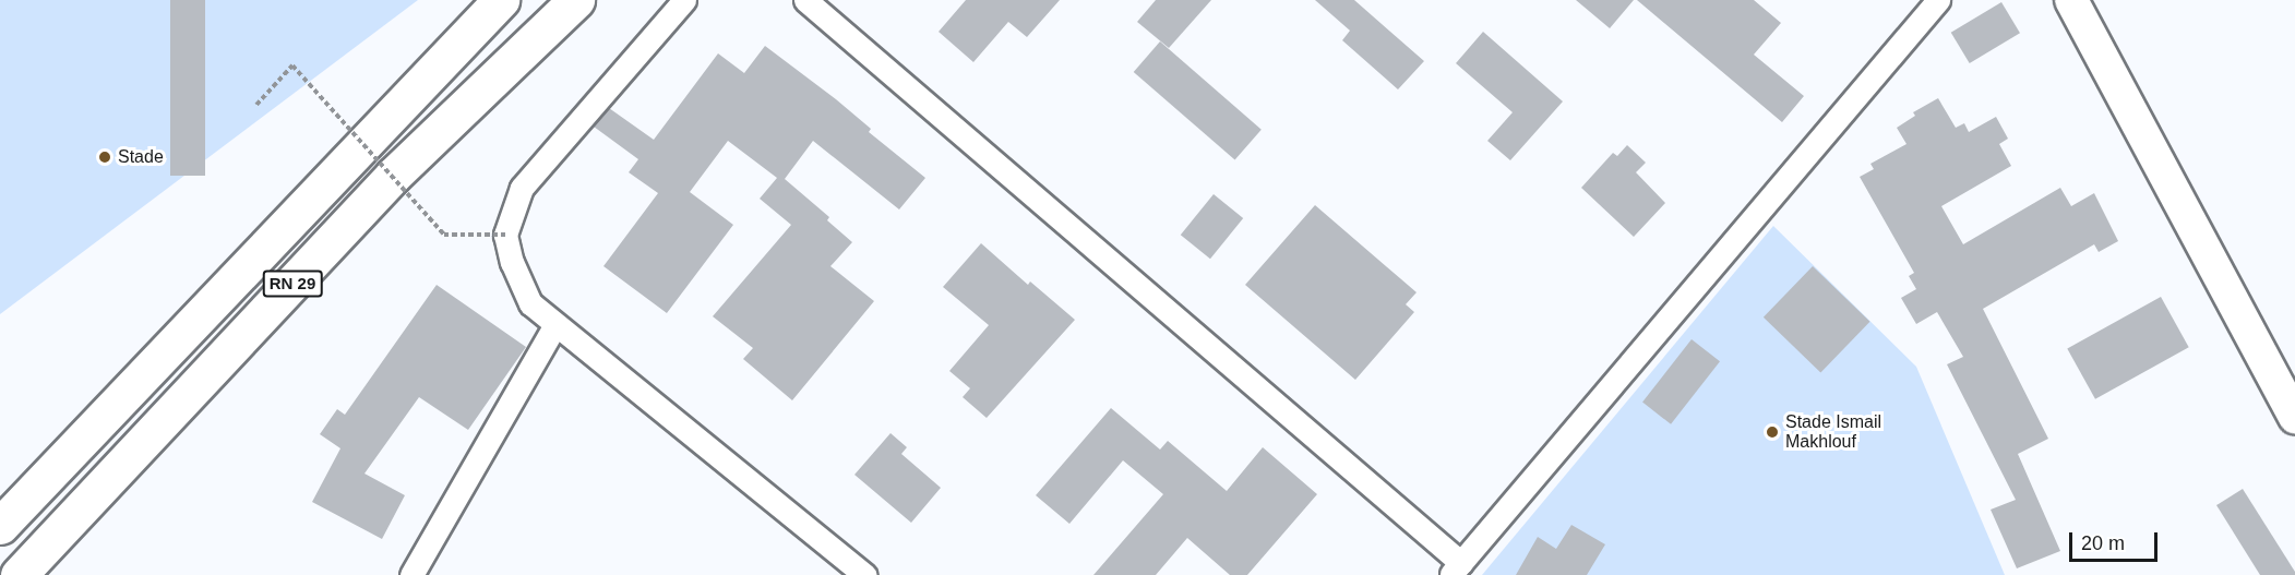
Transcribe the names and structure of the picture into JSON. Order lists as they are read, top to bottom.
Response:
{
  "streets": {
    "highway": ["RN 29"]
  },
  "places": ["Stade", "Stade Ismail Makhlouf"],
  "scale_bar": "20 m"
}
